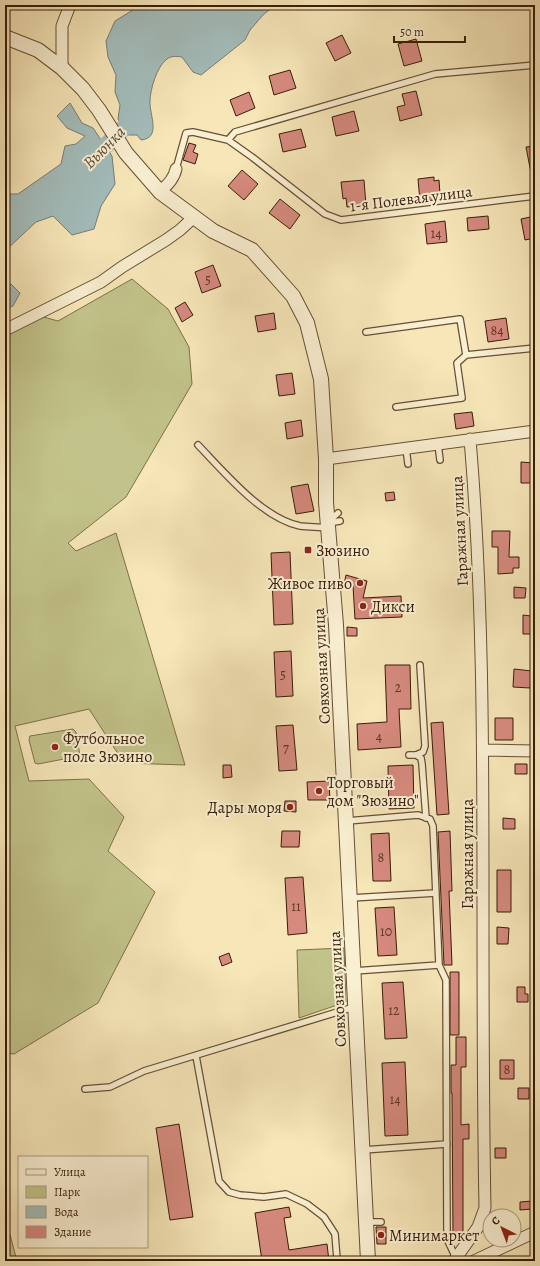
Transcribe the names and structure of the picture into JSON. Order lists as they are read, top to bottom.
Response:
{
  "streets": {
    "street": ["Гаражная улица", "Совхозная улица"],
    "lane": ["1-я Полевая улица"]
  },
  "water": ["Вьюнка"],
  "places": {
    "transit": ["Зюзино"],
    "other": [
      "Живое пиво",
      "Дикси",
      "Футбольное поле Зюзино",
      "Торговый дом \"Зюзино\"",
      "Дары моря",
      "Минимаркет"
    ]
  },
  "house_numbers": [
    "14",
    "5",
    "84",
    "5",
    "2",
    "4",
    "7",
    "8",
    "11",
    "10",
    "12",
    "8",
    "14"
  ],
  "legend": [
    "Улица",
    "Парк",
    "Вода",
    "Здание"
  ],
  "scale_bar": "50 m",
  "north": "top left"
}
